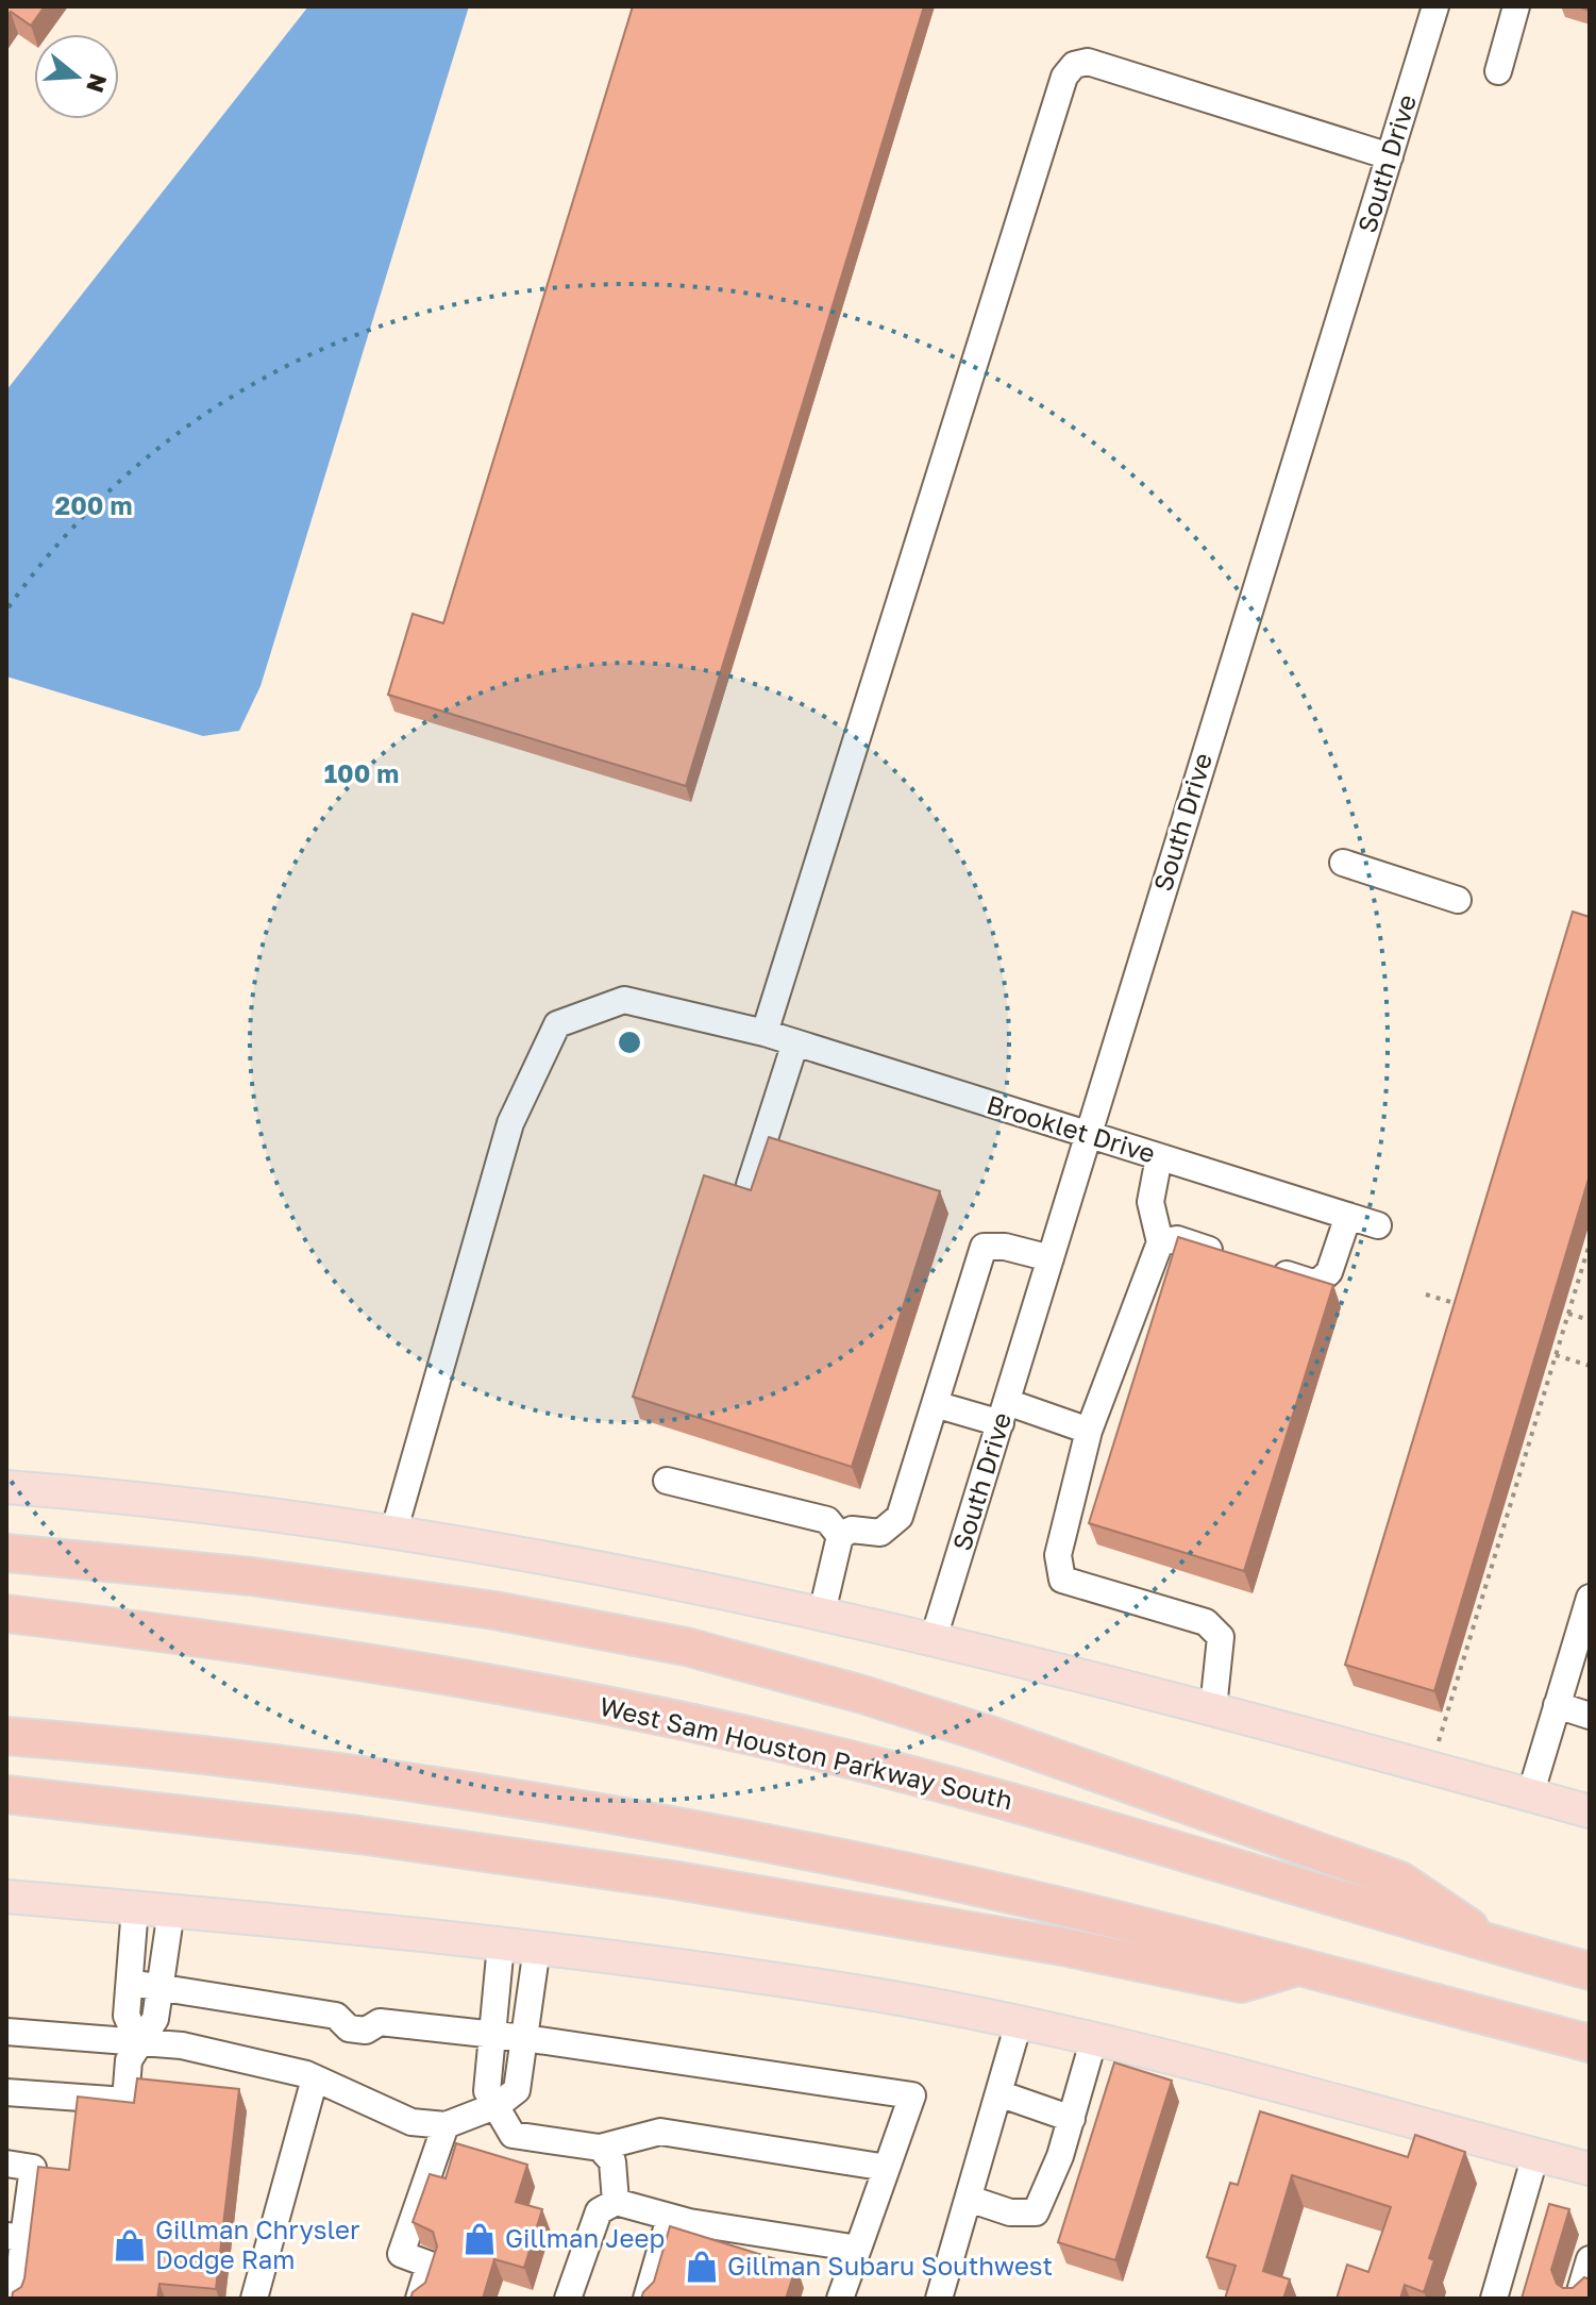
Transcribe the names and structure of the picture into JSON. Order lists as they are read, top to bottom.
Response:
{
  "streets": {
    "highway": ["West Sam Houston Parkway South"],
    "street": ["South Drive", "Brooklet Drive"]
  },
  "crossings": [
    ["South Drive", "Brooklet Drive"]
  ],
  "places": {
    "shop": ["Gillman Jeep", "Gillman Chrysler Dodge Ram", "Gillman Subaru Southwest"]
  },
  "north": "right",
  "rings": ["200 m", "100 m"]
}
